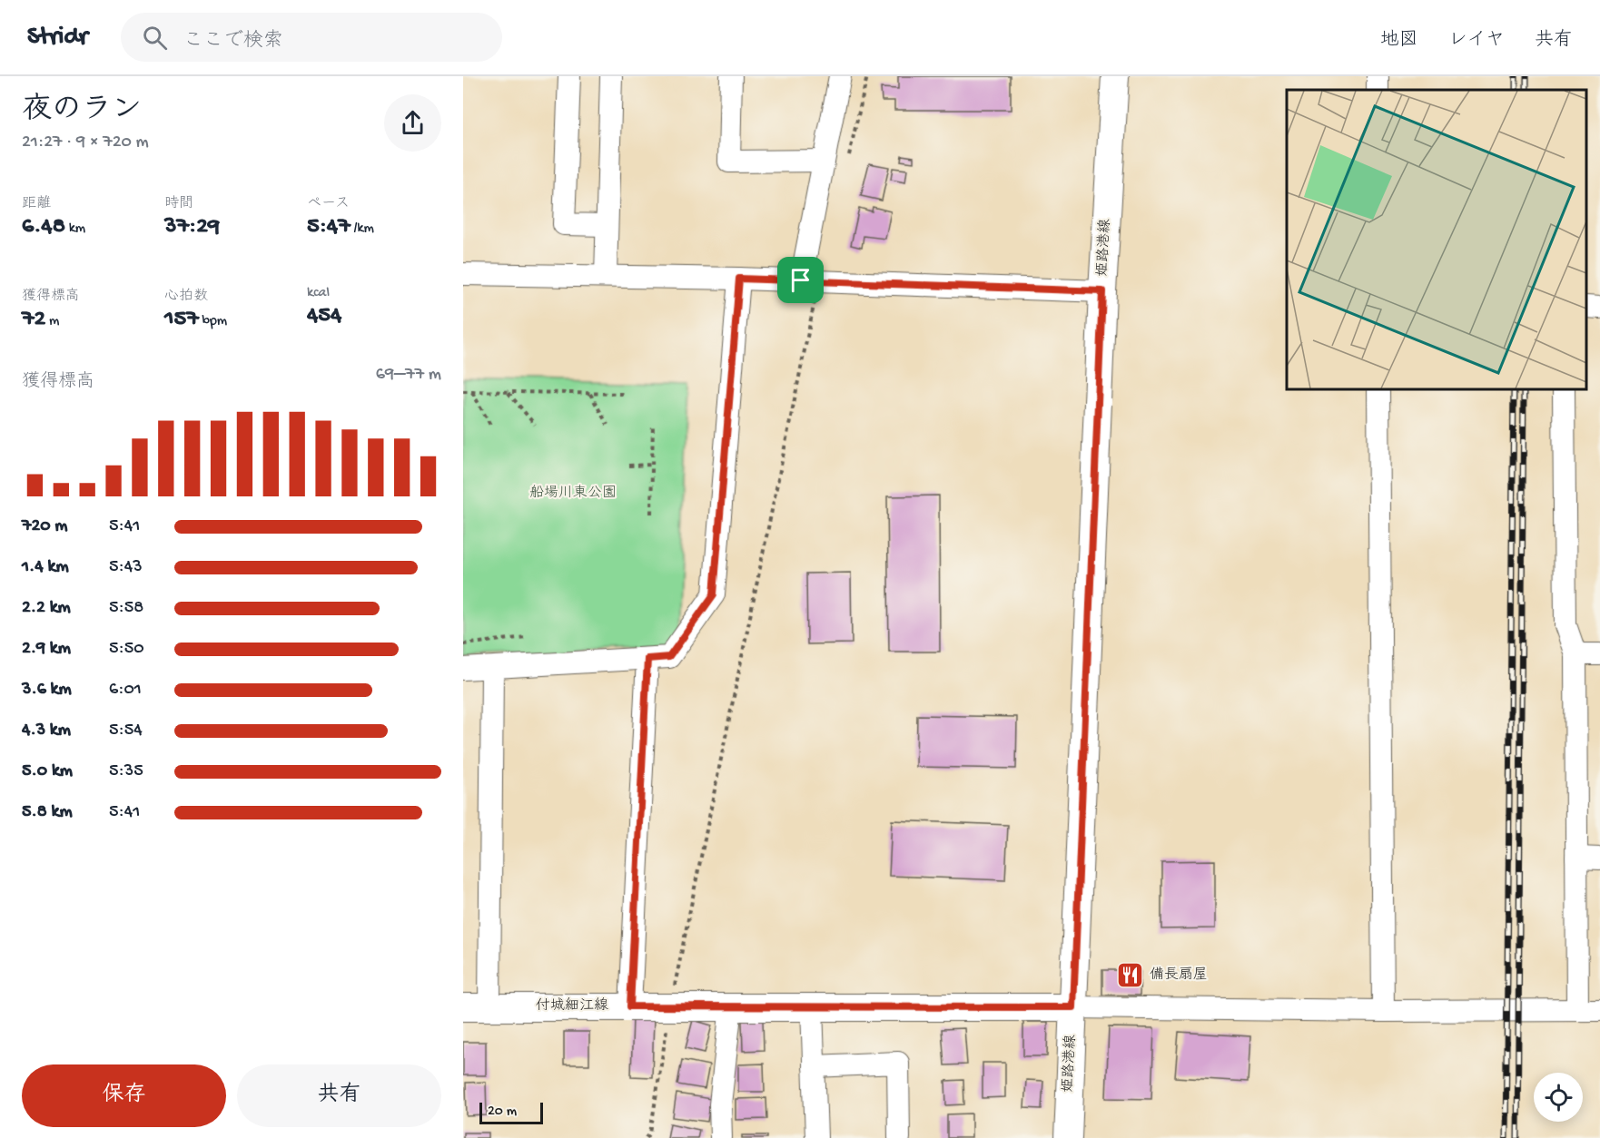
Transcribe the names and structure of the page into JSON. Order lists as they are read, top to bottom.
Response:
{
  "streets": {
    "main road": ["姫路港線", "付城細江線"]
  },
  "crossings": [
    ["姫路港線", "付城細江線"]
  ],
  "parks": ["船場川東公園"],
  "places": {
    "restaurant": ["備長扇屋"]
  },
  "scale_bar": "20 m",
  "page": {
    "header": "Stridr",
    "search": "ここで検索",
    "nav": ["地図", "レイヤ", "共有"],
    "heading": ["夜のラン", "21:27 · 9 × 720 m"],
    "stats": [
      ["距離", "6.48 km"],
      ["時間", "37:29"],
      ["ペース", "5:47 /km"],
      ["獲得標高", "72 m"],
      ["心拍数", "157 bpm"],
      ["kcal", "454"]
    ],
    "chart": ["獲得標高", "69–77 m"],
    "list": [
      {
        "name": "720 m",
        "note": "5:41"
      },
      {
        "name": "1.4 km",
        "note": "5:43"
      },
      {
        "name": "2.2 km",
        "note": "5:58"
      },
      {
        "name": "2.9 km",
        "note": "5:50"
      },
      {
        "name": "3.6 km",
        "note": "6:01"
      },
      {
        "name": "4.3 km",
        "note": "5:54"
      },
      {
        "name": "5.0 km",
        "note": "5:35"
      },
      {
        "name": "5.8 km",
        "note": "5:41"
      }
    ],
    "buttons": ["保存", "共有"],
    "scale": "20 m"
  }
}
